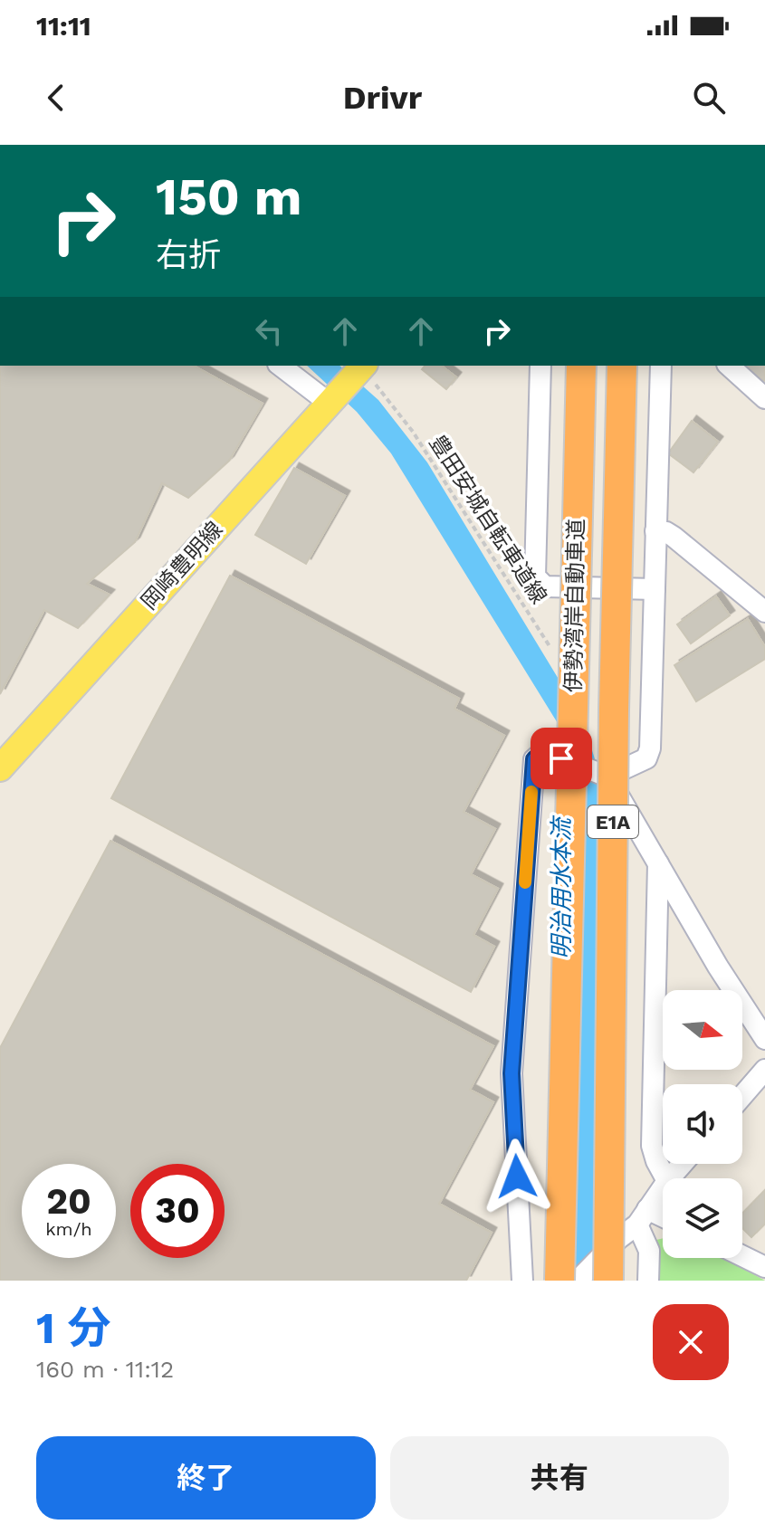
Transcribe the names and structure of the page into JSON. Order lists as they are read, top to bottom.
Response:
{
  "streets": {
    "highway": ["伊勢湾岸自動車道", "E1A"],
    "main road": ["岡崎豊明線"],
    "path": ["豊田安城自転車道線"]
  },
  "crossings": [
    ["豊田安城自転車道線", "岡崎豊明線"]
  ],
  "water": ["明治用水本流"],
  "north": "right",
  "page": {
    "status": "11:11",
    "header": "Drivr",
    "turn": ["150 m", "右折"],
    "speed": "20 km/h",
    "limit": "30",
    "heading": ["1 分", "160 m · 11:12"],
    "buttons": ["終了", "共有"]
  }
}
